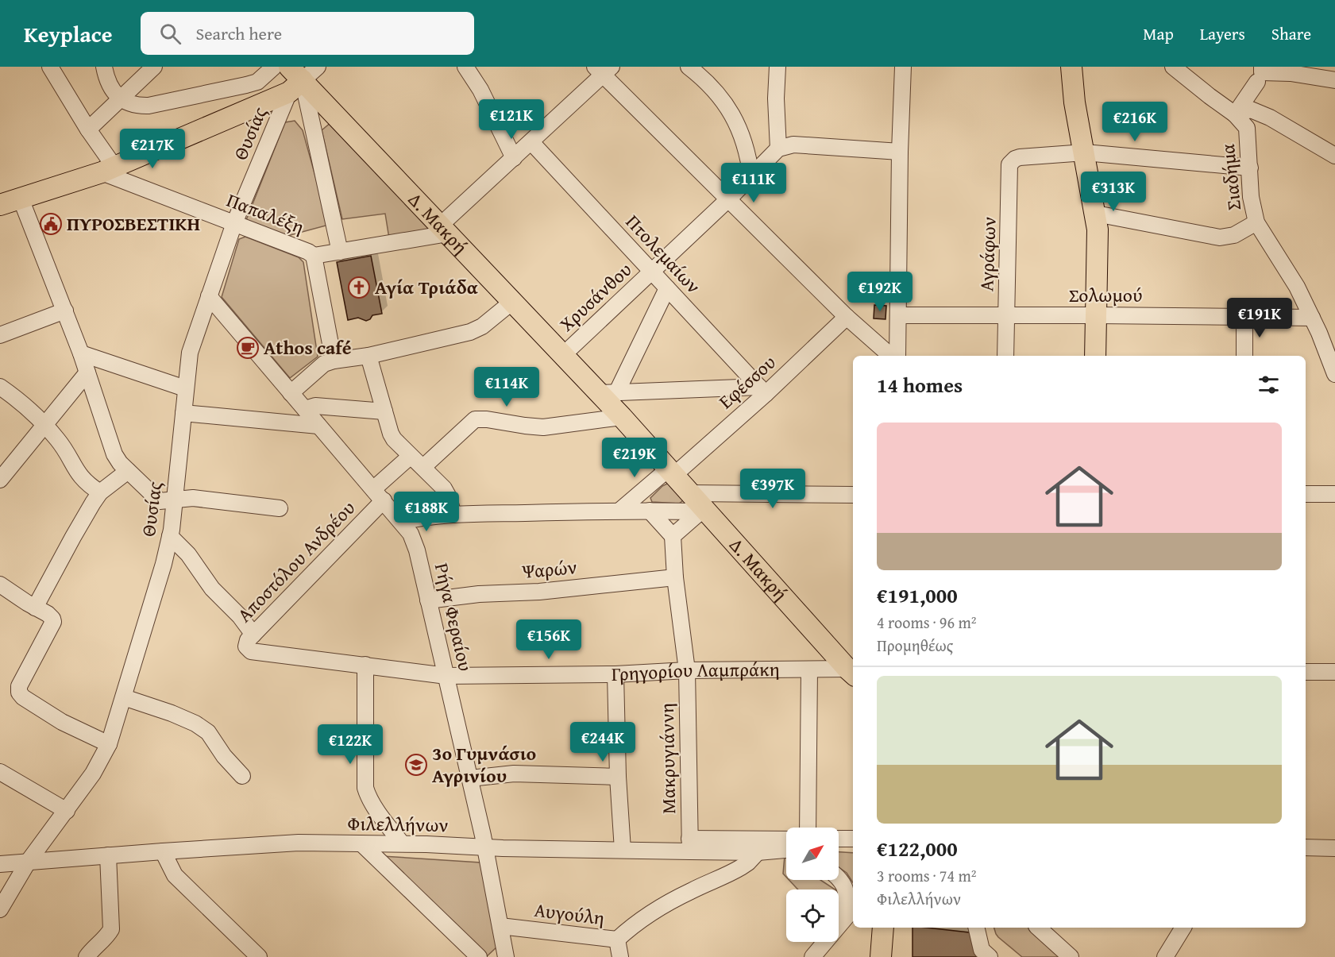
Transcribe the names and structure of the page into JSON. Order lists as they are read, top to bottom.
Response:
{
  "streets": {
    "main road": ["Δ. Μακρή"],
    "street": [
      "Θυσίας",
      "Σιαδήμα",
      "Παπαλέξη",
      "Πτολεμαίων",
      "Αγράφων",
      "Σολωμού",
      "Χρυσάνθου",
      "Εφέσσου",
      "Αποστόλου Ανδρέου",
      "Ψαρών",
      "Ρήγα Φεραίου",
      "Γρηγορίου Λαμπράκη",
      "Μακρυγιάννη",
      "Φιλελλήνων",
      "Αυγούλη"
    ]
  },
  "crossings": [
    ["Θυσίας", "Παπαλέξη"],
    ["Θυσίας", "Δ. Μακρή"],
    ["Θυσίας", "Ρήγα Φεραίου"],
    ["Θυσίας", "Φιλελλήνων"],
    ["Σιαδήμα", "Σολωμού"],
    ["Δ. Μακρή", "Χρυσάνθου"],
    ["Δ. Μακρή", "Εφέσσου"],
    ["Δ. Μακρή", "Γρηγορίου Λαμπράκη"],
    ["Πτολεμαίων", "Χρυσάνθου"],
    ["Πτολεμαίων", "Εφέσσου"],
    ["Αγράφων", "Σολωμού"],
    ["Αποστόλου Ανδρέου", "Ρήγα Φεραίου"],
    ["Αποστόλου Ανδρέου", "Γρηγορίου Λαμπράκη"],
    ["Ψαρών", "Ρήγα Φεραίου"],
    ["Ψαρών", "Μακρυγιάννη"],
    ["Ρήγα Φεραίου", "Γρηγορίου Λαμπράκη"],
    ["Ρήγα Φεραίου", "Φιλελλήνων"],
    ["Ρήγα Φεραίου", "Αυγούλη"],
    ["Γρηγορίου Λαμπράκη", "Μακρυγιάννη"],
    ["Μακρυγιάννη", "Φιλελλήνων"]
  ],
  "places": {
    "public building": ["ΠΥΡΟΣΒΕΣΤΙΚΗ"],
    "church": ["Αγία Τριάδα"],
    "cafe": ["Athos café"],
    "school or university": ["3ο Γυμνάσιο Αγρινίου"]
  },
  "north": "top right",
  "page": {
    "header": "Keyplace",
    "search": "Search here",
    "nav": ["Map", "Layers", "Share"],
    "price": [
      "€121K",
      "€216K",
      "€217K",
      "€111K",
      "€313K",
      "€192K",
      "€191K",
      "€114K",
      "€219K",
      "€397K",
      "€188K",
      "€156K",
      "€244K",
      "€122K"
    ],
    "heading": "14 homes",
    "list": [
      {
        "name": "€191,000",
        "note": "4 rooms · 96 m² · Προμηθέως"
      },
      {
        "name": "€122,000",
        "note": "3 rooms · 74 m² · Φιλελλήνων"
      }
    ]
  }
}
